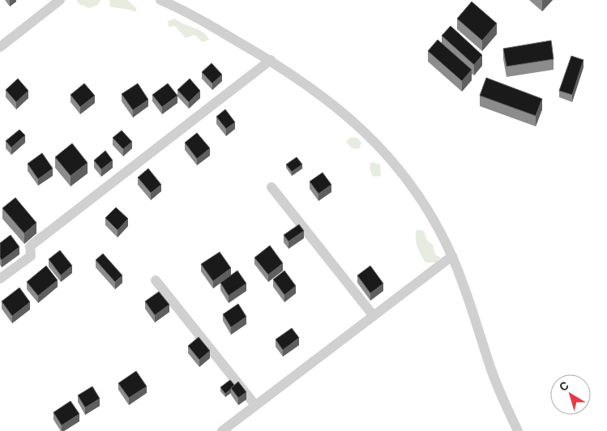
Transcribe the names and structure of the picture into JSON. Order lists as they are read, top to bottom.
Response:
{
  "north": "top left"
}
